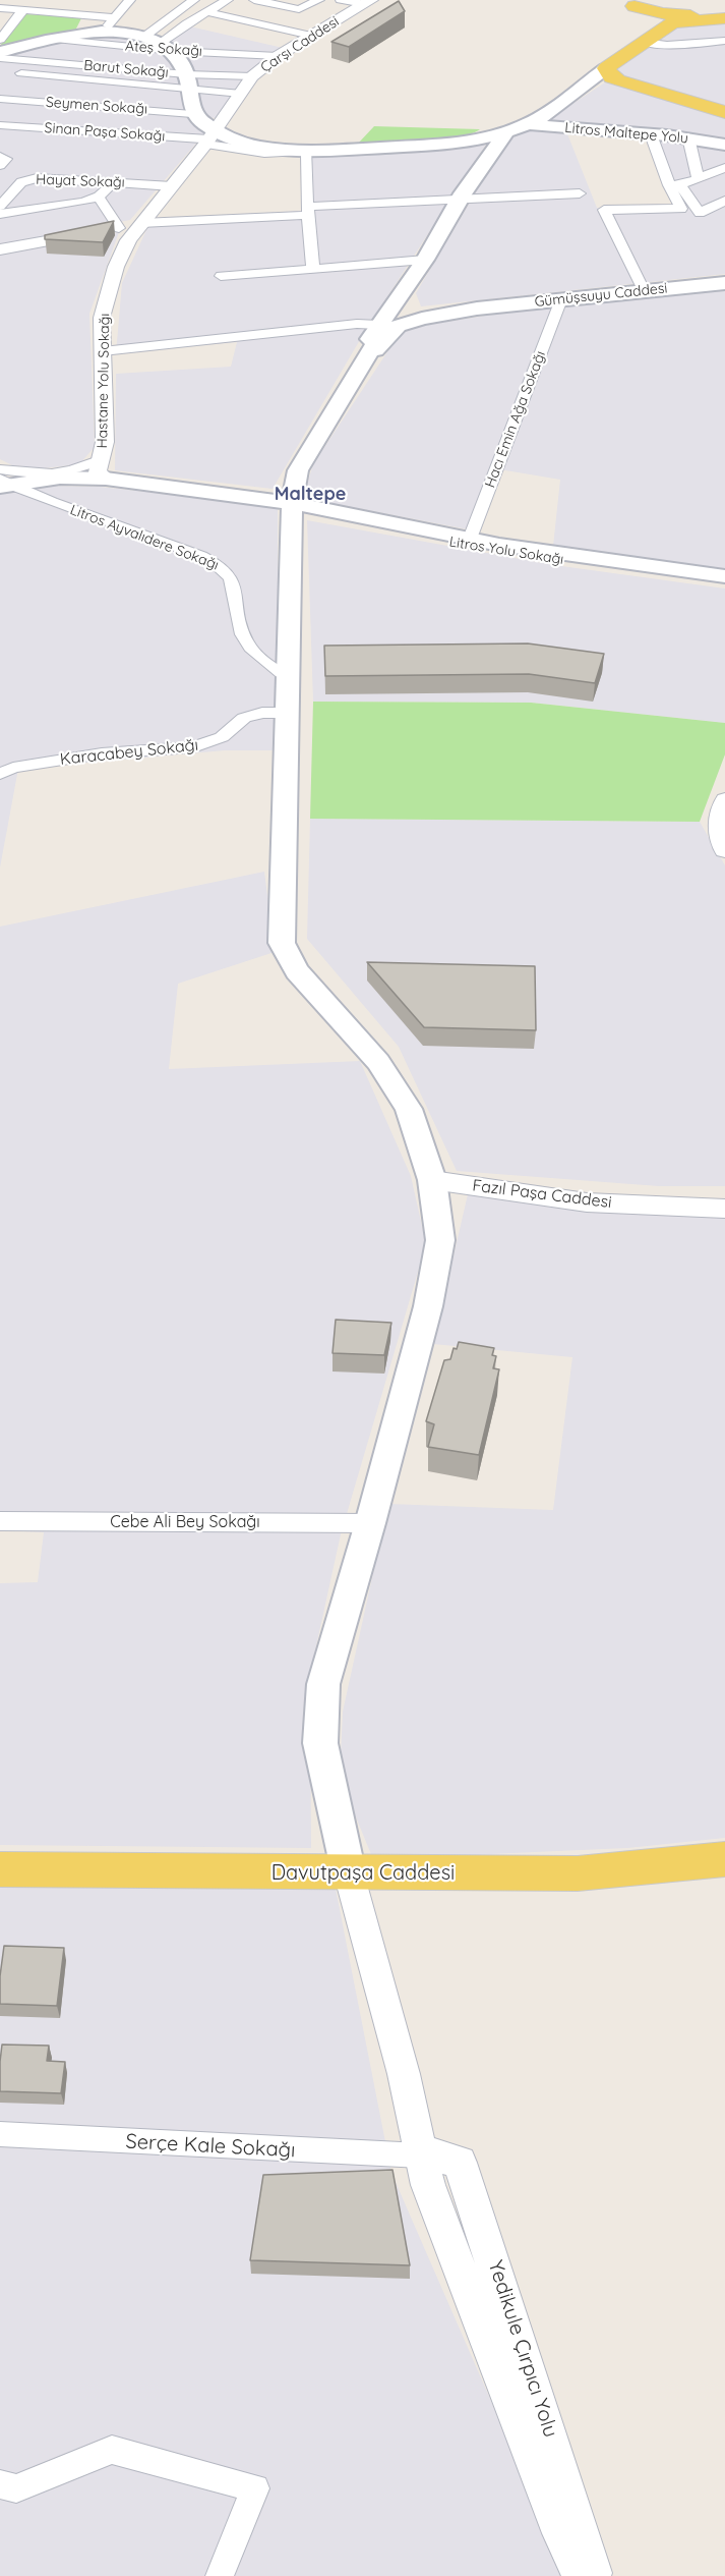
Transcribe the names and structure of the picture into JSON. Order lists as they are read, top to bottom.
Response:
{
  "streets": {
    "main road": [
      "Litros Maltepe Yolu",
      "Gümüşsuyu Caddesi",
      "Litros Yolu Sokağı",
      "Davutpaşa Caddesi"
    ],
    "street": [
      "Çarşı Caddesi",
      "Ateş Sokağı",
      "Barut Sokağı",
      "Seymen Sokağı",
      "Sinan Paşa Sokağı",
      "Hayat Sokağı",
      "Hastane Yolu Sokağı",
      "Hacı Emin Ağa Sokağı",
      "Litros Ayvalıdere Sokağı",
      "Karacabey Sokağı",
      "Fazıl Paşa Caddesi",
      "Cebe Ali Bey Sokağı",
      "Serçe Kale Sokağı",
      "Yedikule Çırpıcı Yolu"
    ]
  },
  "crossings": [
    ["Çarşı Caddesi", "Ateş Sokağı"],
    ["Çarşı Caddesi", "Barut Sokağı"],
    ["Çarşı Caddesi", "Sinan Paşa Sokağı"],
    ["Çarşı Caddesi", "Hastane Yolu Sokağı"],
    ["Sinan Paşa Sokağı", "Hastane Yolu Sokağı"],
    ["Hayat Sokağı", "Hastane Yolu Sokağı"],
    ["Gümüşsuyu Caddesi", "Hacı Emin Ağa Sokağı"],
    ["Hastane Yolu Sokağı", "Litros Yolu Sokağı"],
    ["Hacı Emin Ağa Sokağı", "Litros Yolu Sokağı"],
    ["Litros Ayvalıdere Sokağı", "Litros Yolu Sokağı"],
    ["Davutpaşa Caddesi", "Yedikule Çırpıcı Yolu"],
    ["Serçe Kale Sokağı", "Yedikule Çırpıcı Yolu"]
  ],
  "districts": ["Maltepe"]
}
